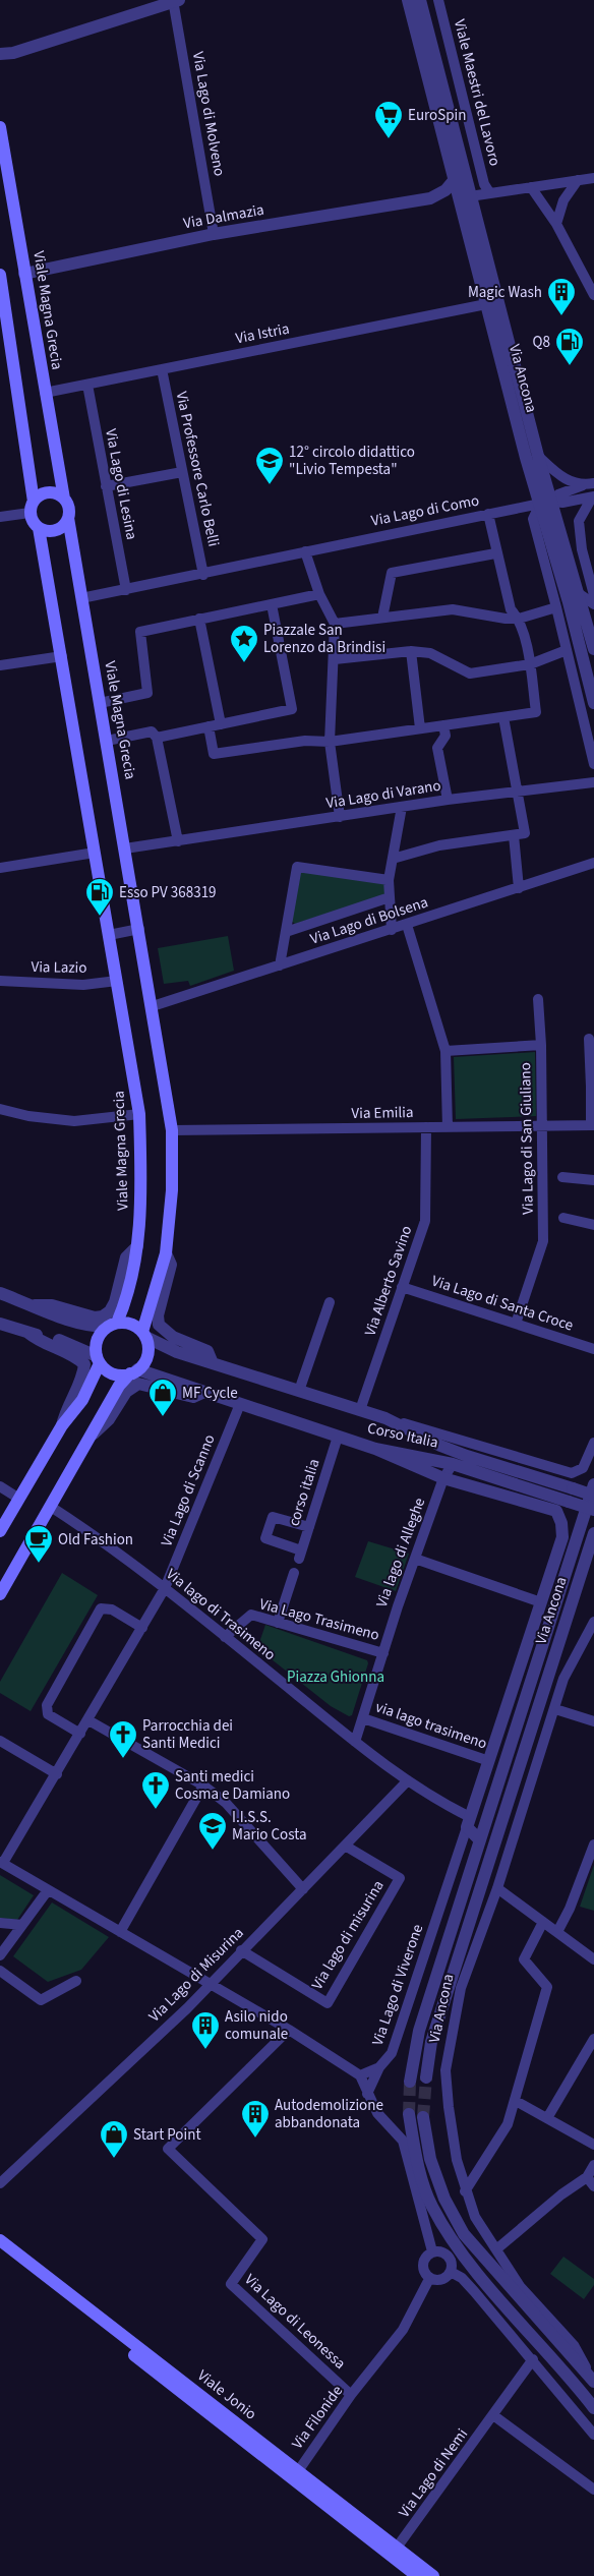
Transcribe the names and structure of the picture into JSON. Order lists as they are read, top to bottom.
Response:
{
  "streets": {
    "main road": ["Viale Magna Grecia", "Viale Jonio"],
    "street": [
      "Viale Maestri del Lavoro",
      "Via Lago di Molveno",
      "Via Dalmazia",
      "Via Istria",
      "Via Ancona",
      "Via Professore Carlo Belli",
      "Via Lago di Lesina",
      "Via Lago di Como",
      "Via Lago di Varano",
      "Via Lago di Bolsena",
      "Via Lazio",
      "Via Emilia",
      "Via Lago di San Giuliano",
      "Via Alberto Savino",
      "Via Lago di Santa Croce",
      "Corso Italia",
      "Via Lago di Scanno",
      "corso italia",
      "Via lago di Alleghe",
      "Via lago di Trasimeno",
      "Via Lago Trasimeno",
      "via lago trasimeno",
      "Via lago di misurina",
      "Via Lago di Misurina",
      "Via Lago di Viverone",
      "Via Lago di Leonessa",
      "Via Filonide",
      "Via Lago di Nemi"
    ]
  },
  "crossings": [
    ["Via Lago di Molveno", "Via Dalmazia"],
    ["Via Dalmazia", "Viale Magna Grecia"],
    ["Via Dalmazia", "Via Ancona"],
    ["Viale Magna Grecia", "Via Istria"],
    ["Viale Magna Grecia", "Via Lago di Como"],
    ["Viale Magna Grecia", "Via Lago di Varano"],
    ["Viale Magna Grecia", "Via Lago di Bolsena"],
    ["Viale Magna Grecia", "Via Lazio"],
    ["Viale Magna Grecia", "Via Emilia"],
    ["Viale Magna Grecia", "Corso Italia"],
    ["Via Istria", "Via Ancona"],
    ["Via Istria", "Via Professore Carlo Belli"],
    ["Via Istria", "Via Lago di Lesina"],
    ["Via Ancona", "Via Lago di Como"],
    ["Via Ancona", "Corso Italia"],
    ["Via Ancona", "Via lago di Alleghe"],
    ["Via Ancona", "Via lago di Trasimeno"],
    ["Via Ancona", "via lago trasimeno"],
    ["Via Ancona", "Via Lago di Viverone"],
    ["Via Professore Carlo Belli", "Via Lago di Como"],
    ["Via Lago di Lesina", "Via Lago di Como"],
    ["Via Emilia", "Via Lago di San Giuliano"],
    ["Via Emilia", "Via Alberto Savino"],
    ["Via Lago di San Giuliano", "Via Lago di Santa Croce"],
    ["Via Alberto Savino", "Via Lago di Santa Croce"],
    ["Via Alberto Savino", "Corso Italia"],
    ["Corso Italia", "Via Lago di Scanno"],
    ["Corso Italia", "corso italia"],
    ["Corso Italia", "Via lago di Alleghe"],
    ["Via Lago di Scanno", "Via lago di Trasimeno"],
    ["Via lago di Alleghe", "Via Lago Trasimeno"],
    ["Via lago di Alleghe", "via lago trasimeno"],
    ["Via lago di Trasimeno", "Via Lago Trasimeno"],
    ["Via lago di Trasimeno", "Via Lago di Misurina"],
    ["Via lago di Trasimeno", "Via Lago di Viverone"],
    ["Via lago di misurina", "Via Lago di Misurina"],
    ["Via Lago di Leonessa", "Via Filonide"],
    ["Viale Jonio", "Via Filonide"],
    ["Viale Jonio", "Via Lago di Nemi"]
  ],
  "parks": ["Piazza Ghionna"],
  "places": {
    "supermarket": ["EuroSpin"],
    "building": ["Magic Wash", "Asilo nido comunale", "Autodemolizione abbandonata"],
    "fuel station": ["Q8", "Esso PV 368319"],
    "school or university": ["12° circolo didattico \"Livio Tempesta\"", "I.I.S.S. Mario Costa"],
    "place": ["Piazzale San Lorenzo da Brindisi"],
    "shop": ["MF Cycle", "Start Point"],
    "cafe": ["Old Fashion"],
    "church": ["Parrocchia dei Santi Medici", "Santi medici Cosma e Damiano"]
  }
}
